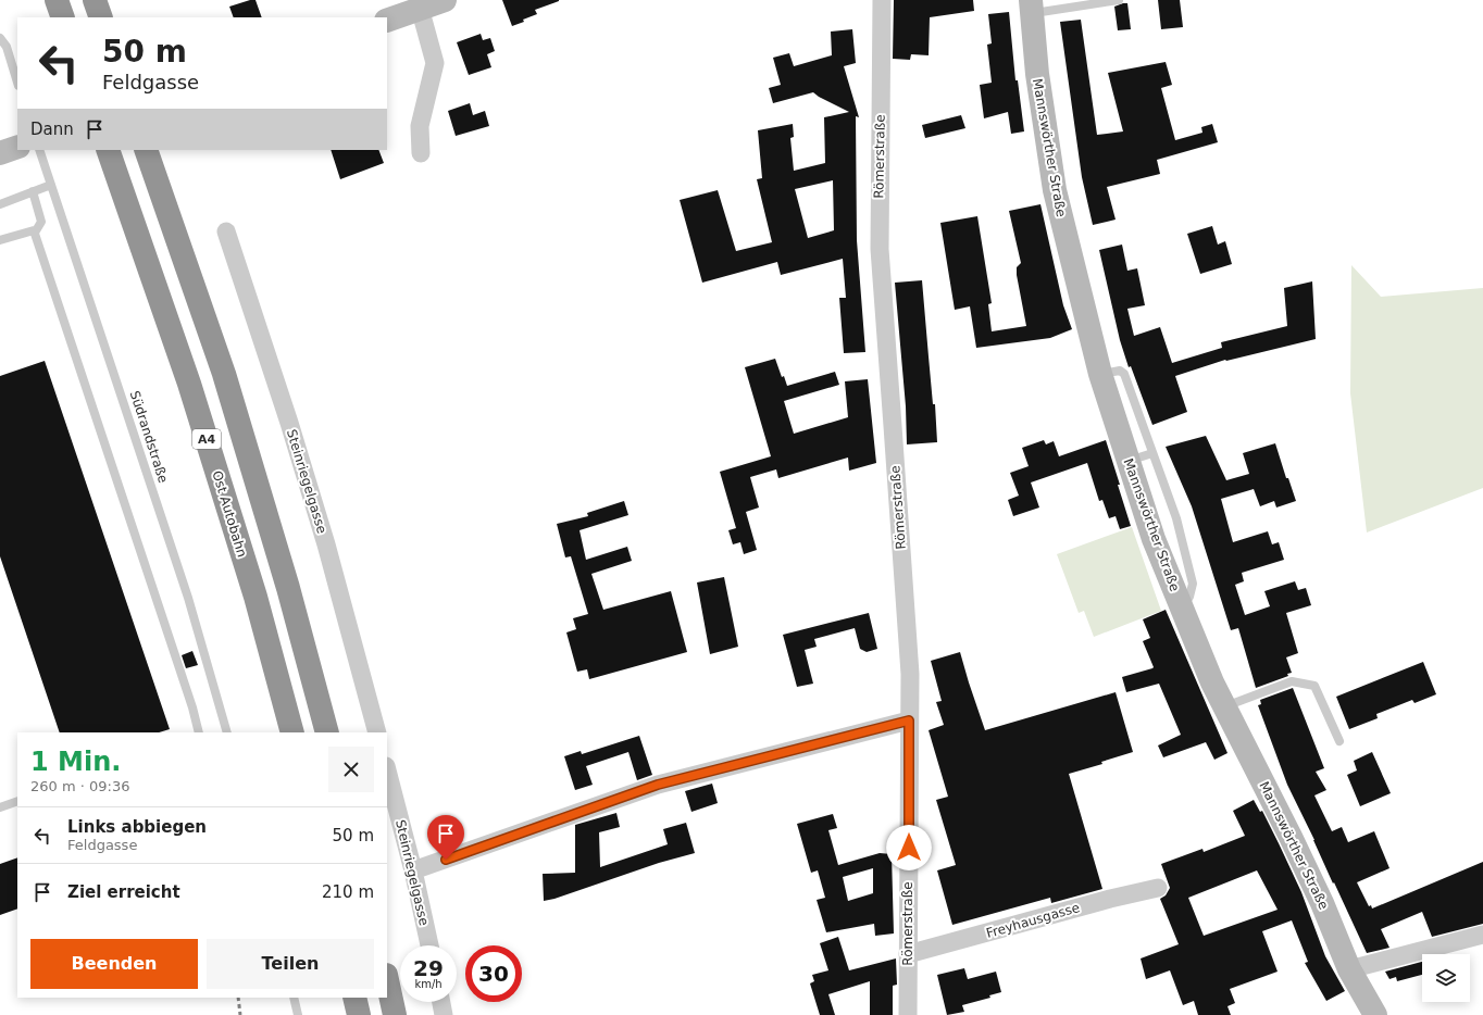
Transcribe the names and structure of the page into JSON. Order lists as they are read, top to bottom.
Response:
{
  "streets": {
    "highway": ["A4", "Ost Autobahn"],
    "main road": ["Mannswörther Straße"],
    "street": ["Römerstraße", "Steinriegelgasse", "Freyhausgasse"],
    "lane": ["Südrandstraße"]
  },
  "crossings": [
    ["Römerstraße", "Freyhausgasse"]
  ],
  "page": {
    "turn": ["50 m", "Feldgasse"],
    "then": "Dann",
    "heading": ["1 Min.", "260 m · 09:36"],
    "list": [
      {
        "name": "Links abbiegen",
        "note": "Feldgasse",
        "value": "50 m"
      },
      {
        "name": "Ziel erreicht",
        "value": "210 m"
      }
    ],
    "buttons": ["Beenden", "Teilen"],
    "speed": "29 km/h",
    "limit": "30"
  }
}
